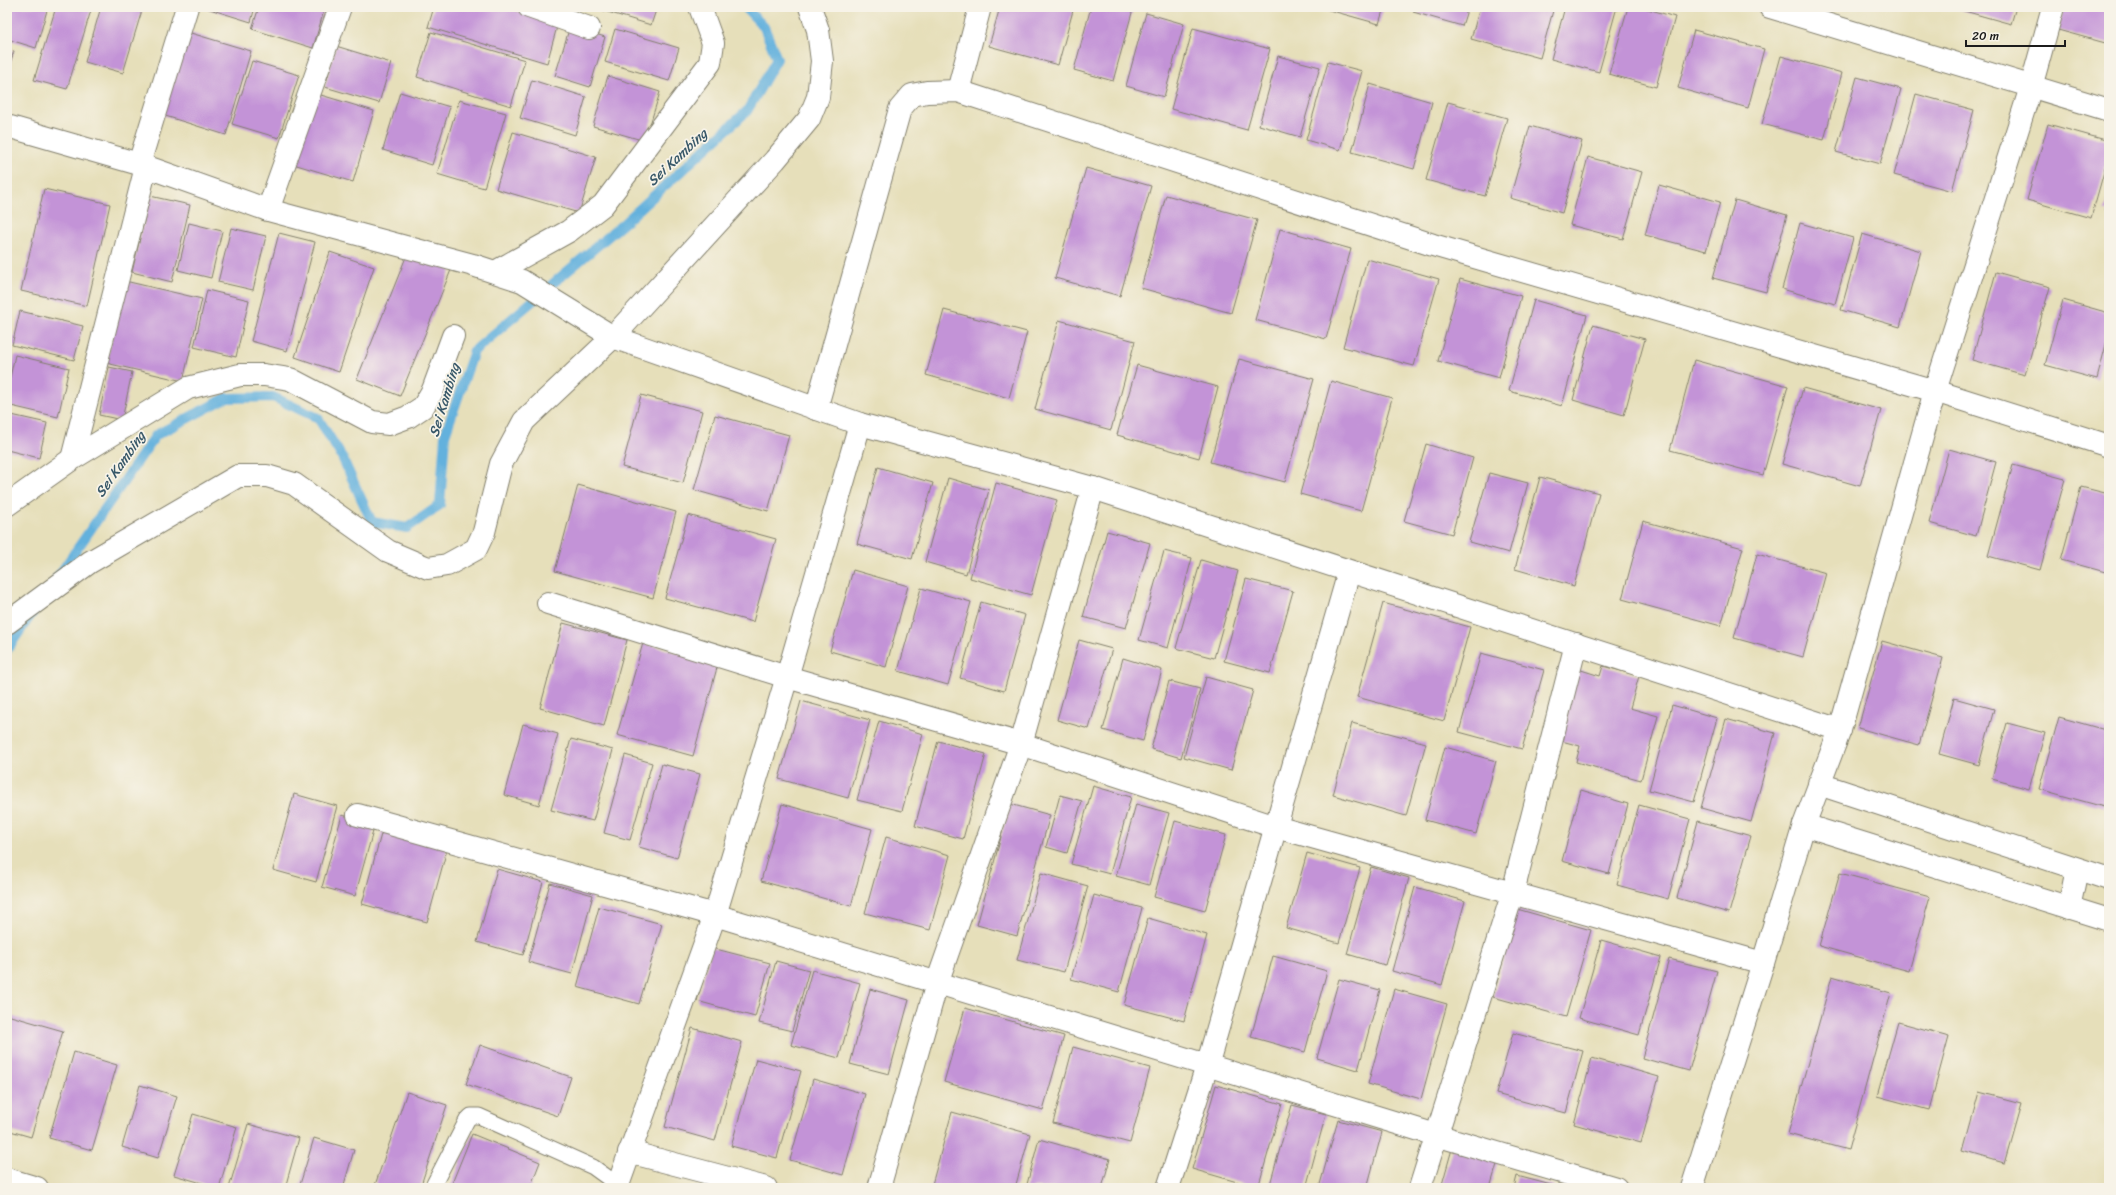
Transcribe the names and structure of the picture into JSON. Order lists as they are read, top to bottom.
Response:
{
  "water": ["Sei Kambing"],
  "scale_bar": "20 m"
}
